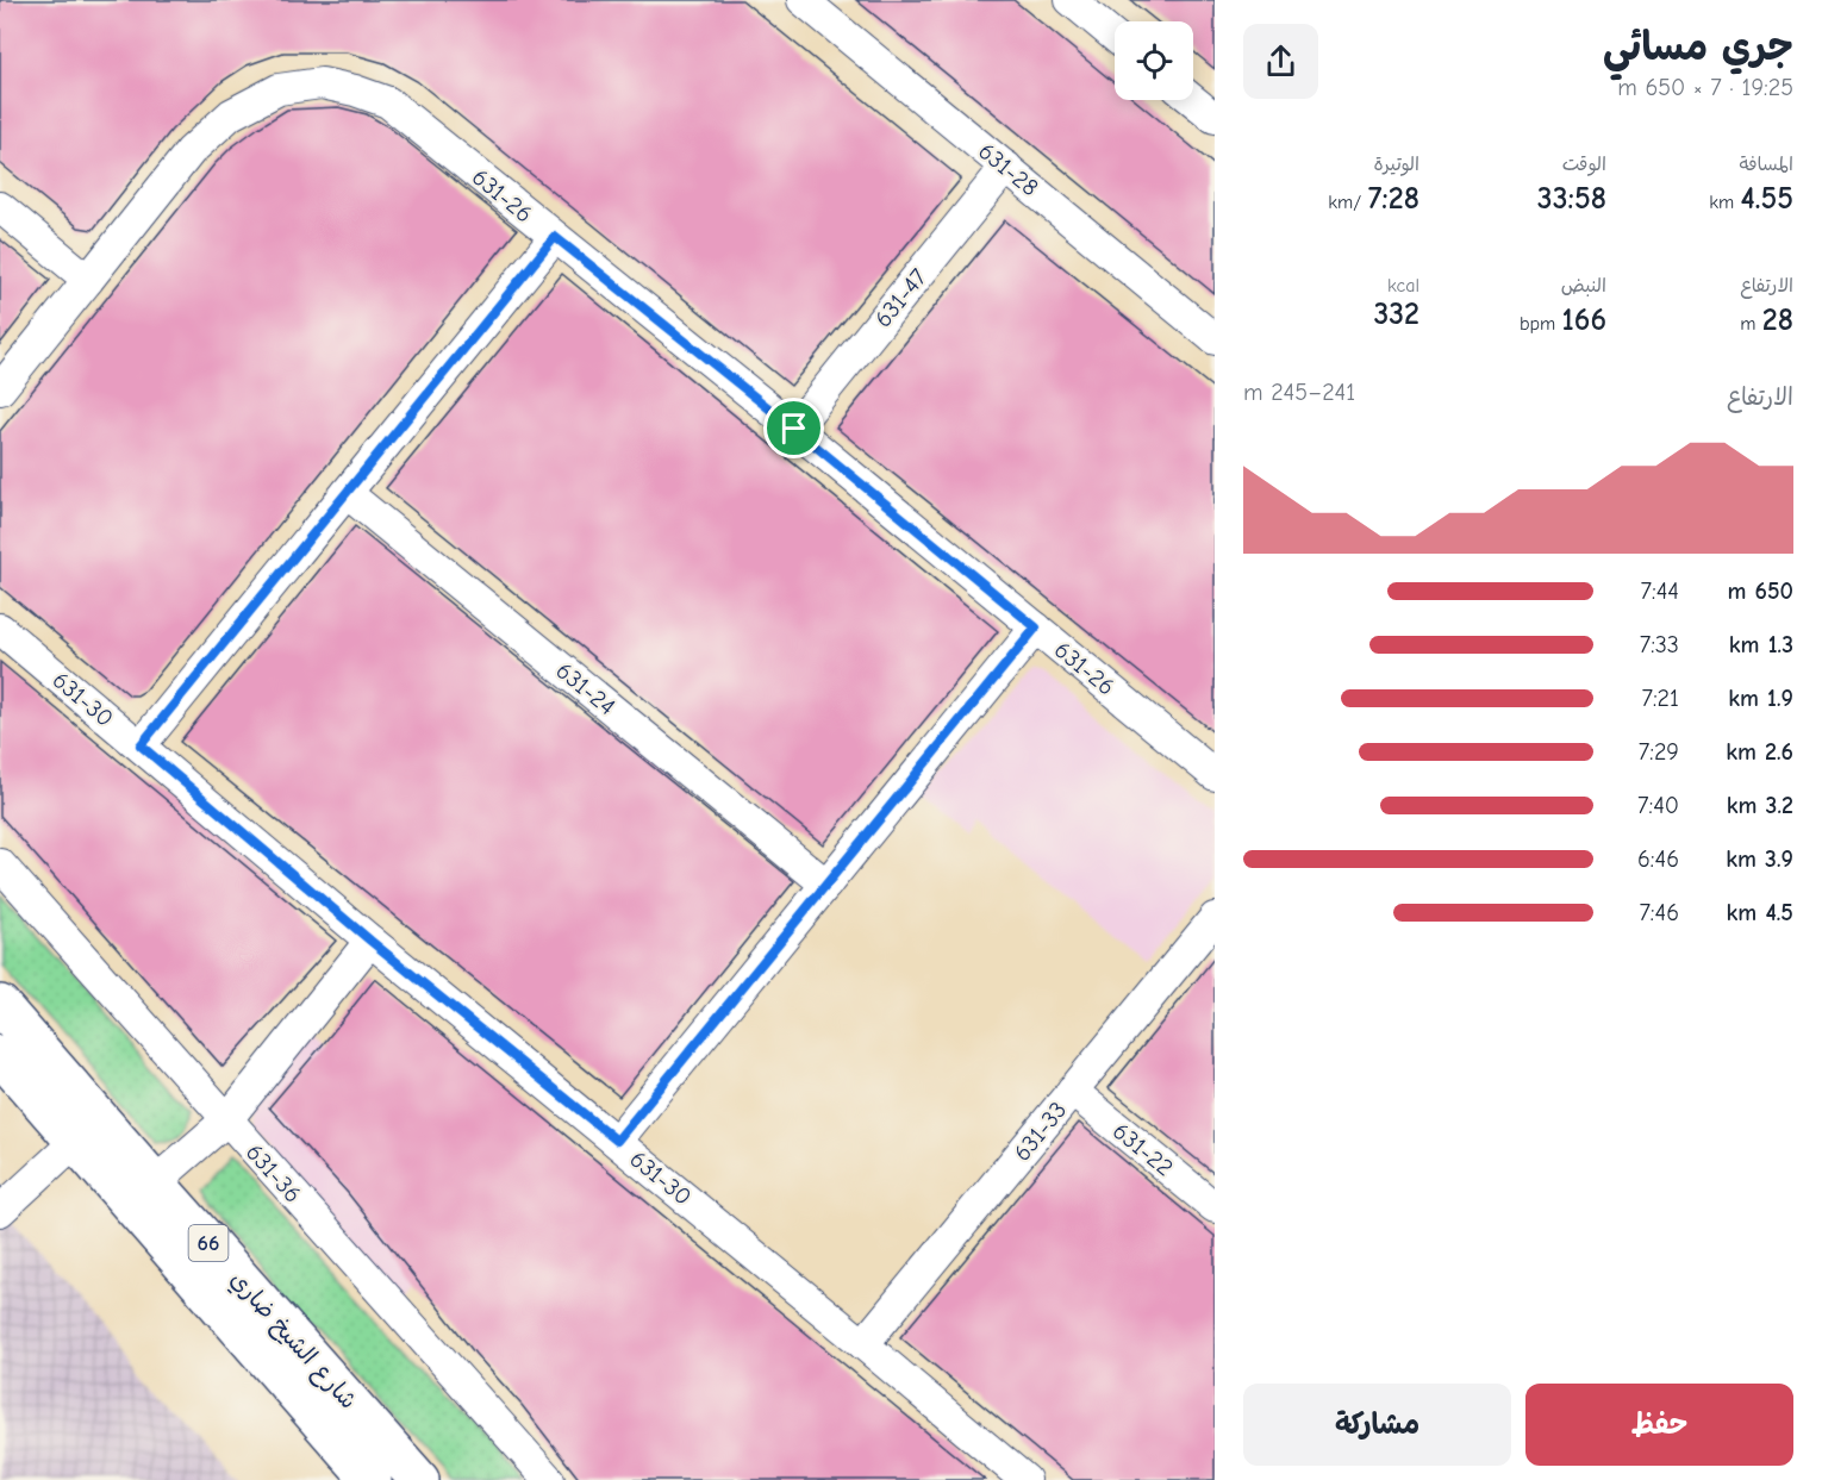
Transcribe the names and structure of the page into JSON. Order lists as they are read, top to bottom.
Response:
{
  "streets": {
    "main road": ["66", "شارع الشيخ ضاري"],
    "street": [
      "631-28",
      "631-26",
      "631-47",
      "631-24",
      "631-30",
      "631-33",
      "631-22",
      "631-36"
    ]
  },
  "crossings": [
    ["631-28", "631-47"],
    ["631-26", "631-47"],
    ["631-30", "631-33"],
    ["631-33", "631-22"]
  ],
  "page": {
    "heading": ["جري مسائي", "19:25 · 7 × 650 m"],
    "stats": [
      ["المسافة", "4.55 km"],
      ["الوقت", "33:58"],
      ["الوتيرة", "7:28 /km"],
      ["الارتفاع", "28 m"],
      ["النبض", "166 bpm"],
      ["kcal", "332"]
    ],
    "chart": ["الارتفاع", "241–245 m"],
    "list": [
      {
        "name": "650 m",
        "note": "7:44"
      },
      {
        "name": "1.3 km",
        "note": "7:33"
      },
      {
        "name": "1.9 km",
        "note": "7:21"
      },
      {
        "name": "2.6 km",
        "note": "7:29"
      },
      {
        "name": "3.2 km",
        "note": "7:40"
      },
      {
        "name": "3.9 km",
        "note": "6:46"
      },
      {
        "name": "4.5 km",
        "note": "7:46"
      }
    ],
    "buttons": ["حفظ", "مشاركة"]
  }
}
